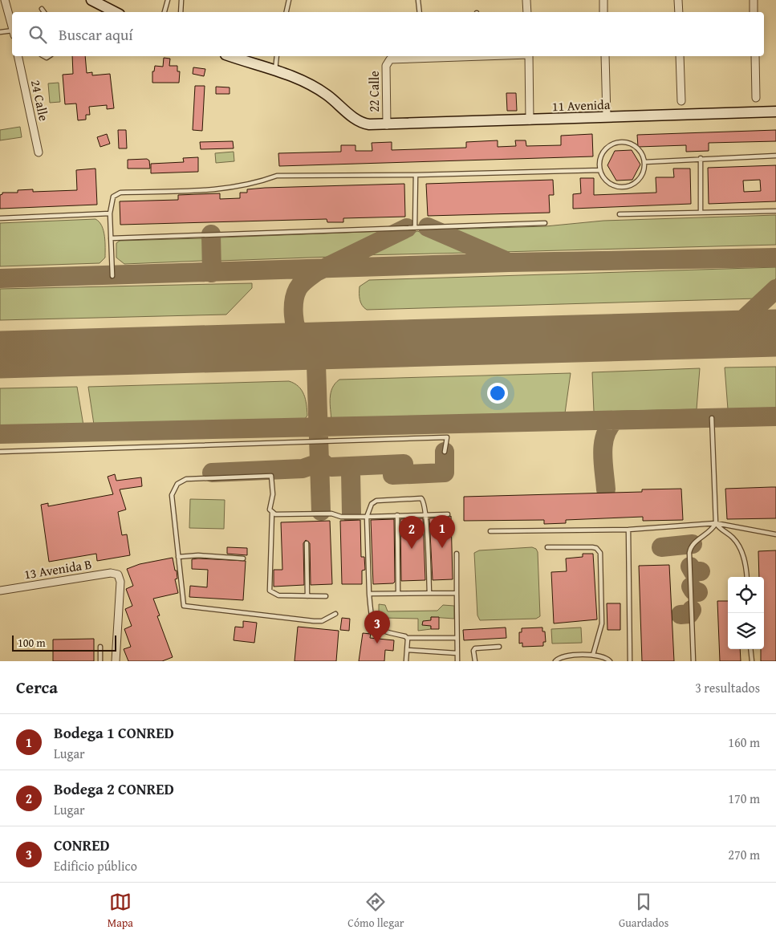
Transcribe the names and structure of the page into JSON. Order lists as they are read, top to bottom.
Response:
{
  "streets": {
    "main road": ["11 Avenida"],
    "street": ["22 Calle", "24 Calle", "13 Avenida B"]
  },
  "crossings": [
    ["22 Calle", "11 Avenida"]
  ],
  "scale_bar": "100 m",
  "page": {
    "search": "Buscar aquí",
    "pins": ["1", "2", "3"],
    "scale": "100 m",
    "heading": ["Cerca", "3 resultados"],
    "list": [
      {
        "mark": "1",
        "name": "Bodega 1 CONRED",
        "note": "Lugar",
        "value": "160 m"
      },
      {
        "mark": "2",
        "name": "Bodega 2 CONRED",
        "note": "Lugar",
        "value": "170 m"
      },
      {
        "mark": "3",
        "name": "CONRED",
        "note": "Edificio público",
        "value": "270 m"
      }
    ],
    "nav": ["Mapa", "Cómo llegar", "Guardados"]
  }
}
